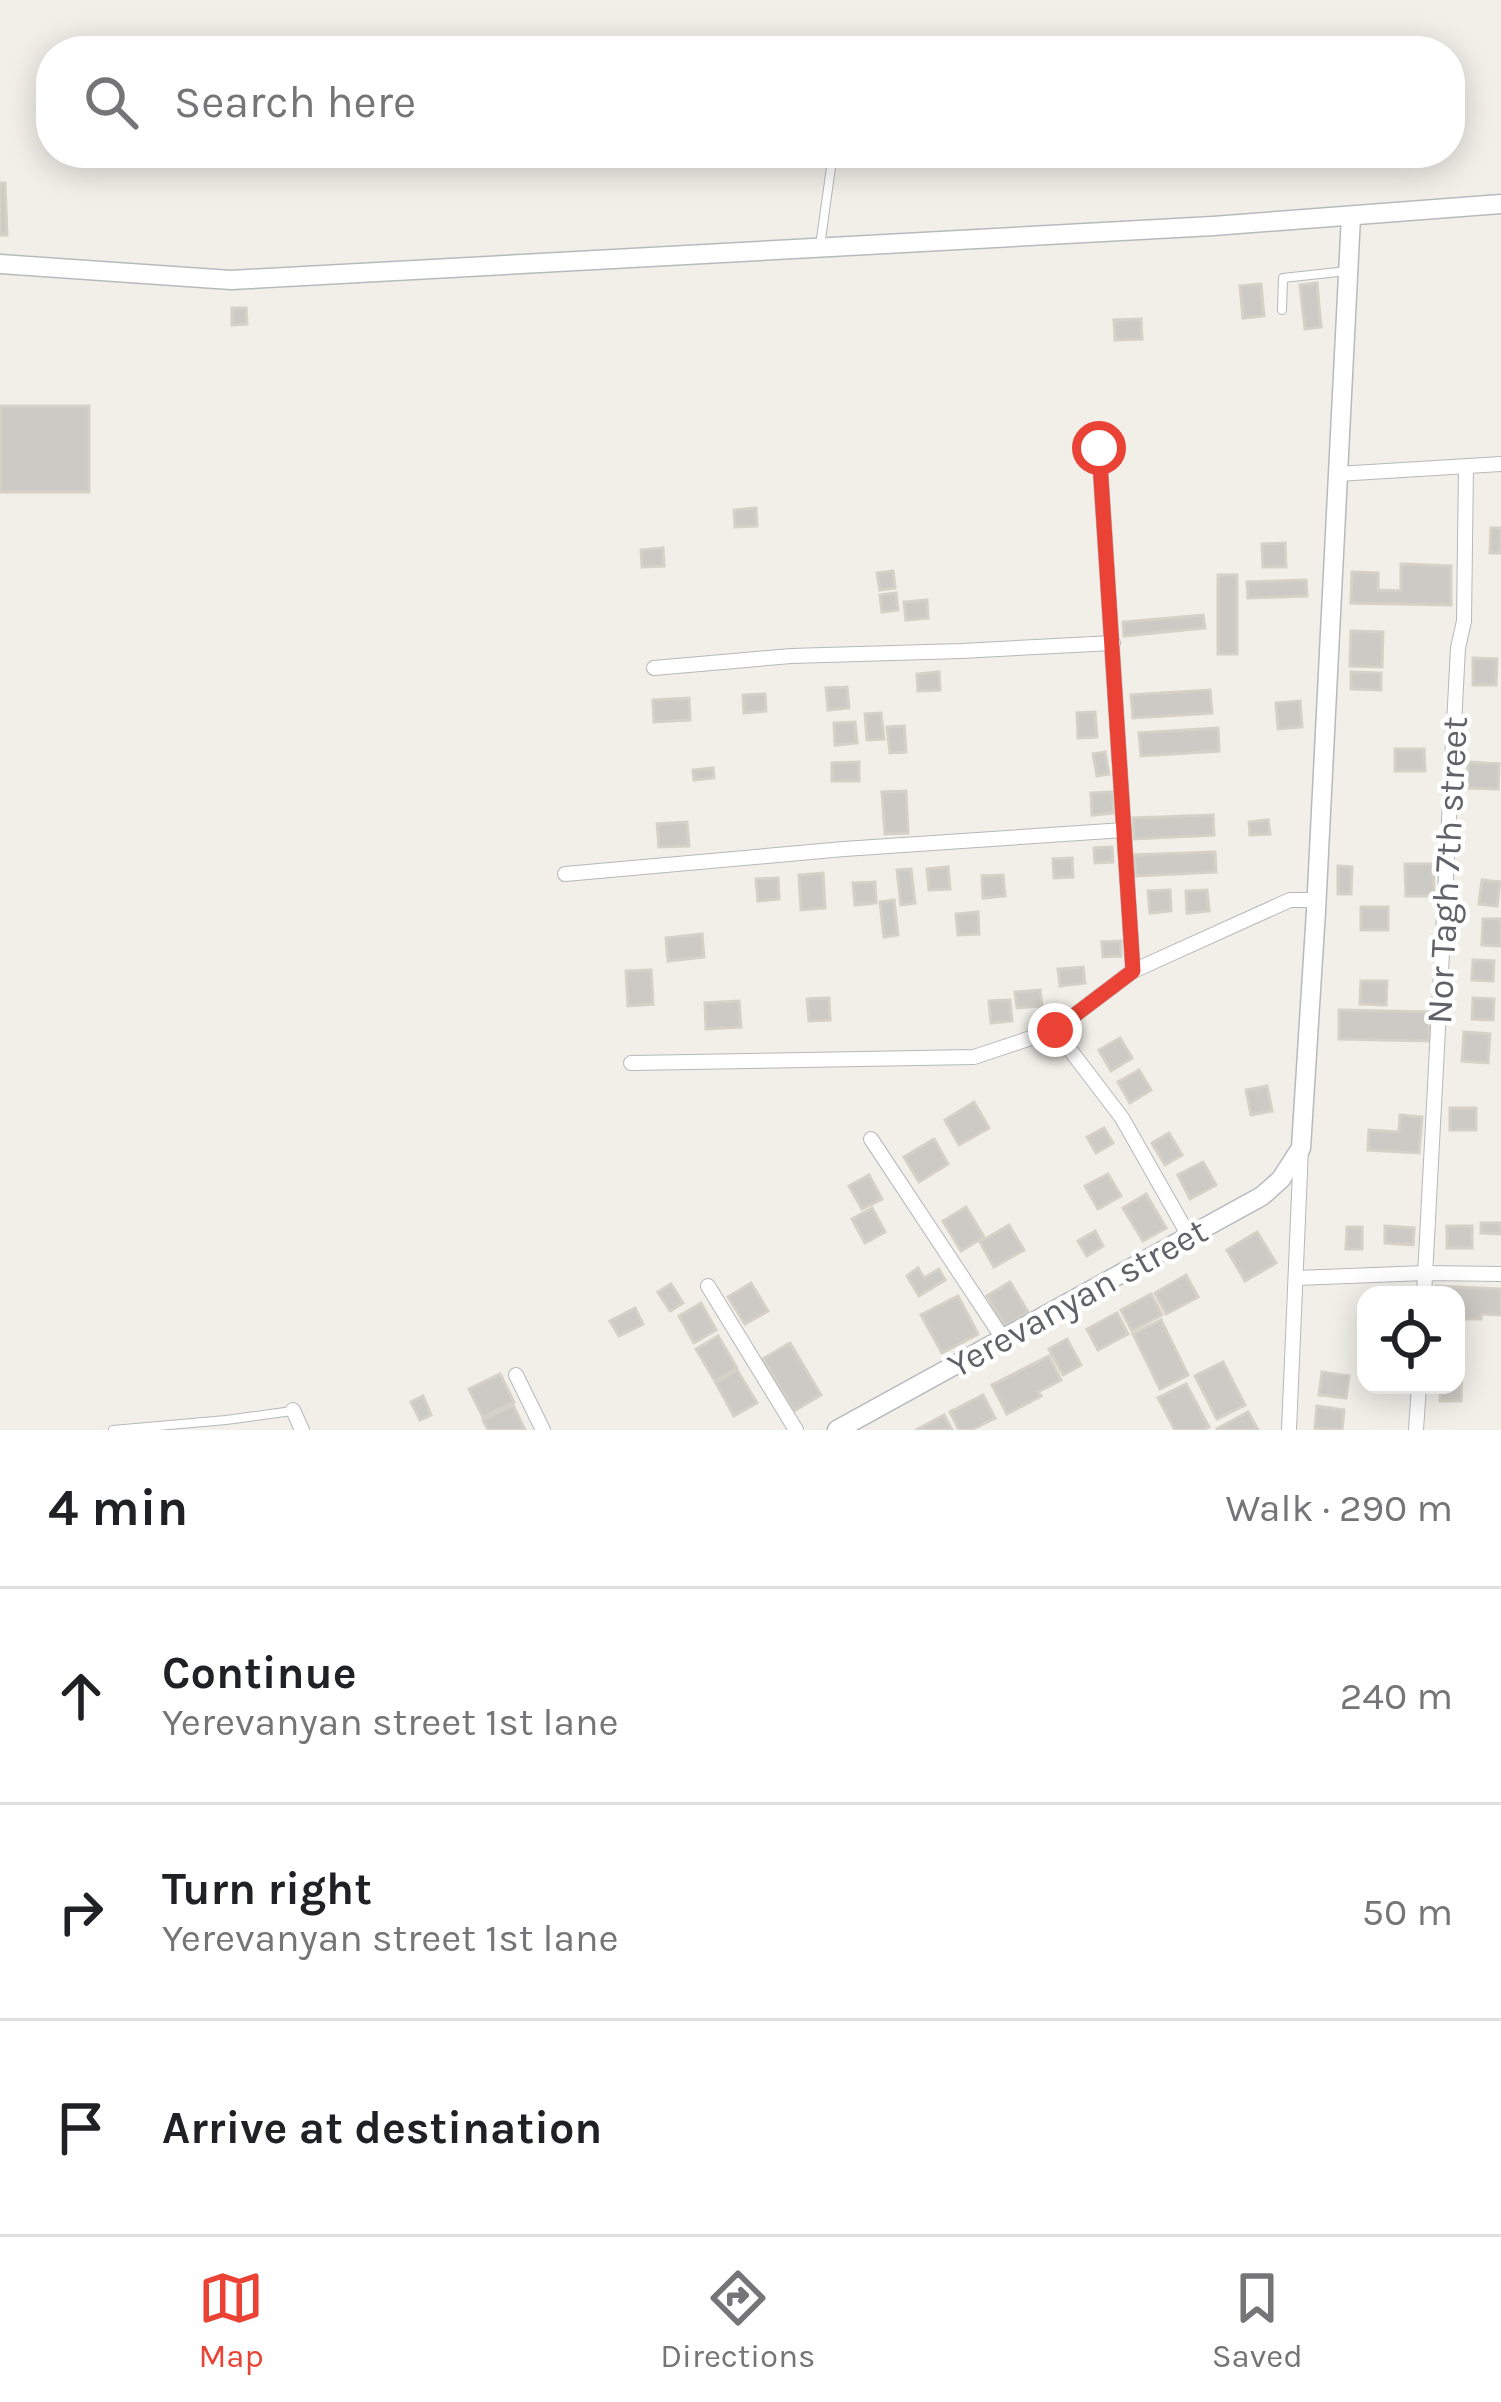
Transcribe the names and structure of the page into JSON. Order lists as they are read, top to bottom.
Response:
{
  "streets": {
    "main road": ["Yerevanyan street"],
    "street": ["Nor Tagh 7th street"]
  },
  "page": {
    "search": "Search here",
    "heading": ["4 min", "Walk · 290 m"],
    "list": [
      ["Continue", "Yerevanyan street 1st lane", "240 m"],
      ["Turn right", "Yerevanyan street 1st lane", "50 m"],
      "Arrive at destination"
    ],
    "nav": ["Map", "Directions", "Saved"]
  }
}
